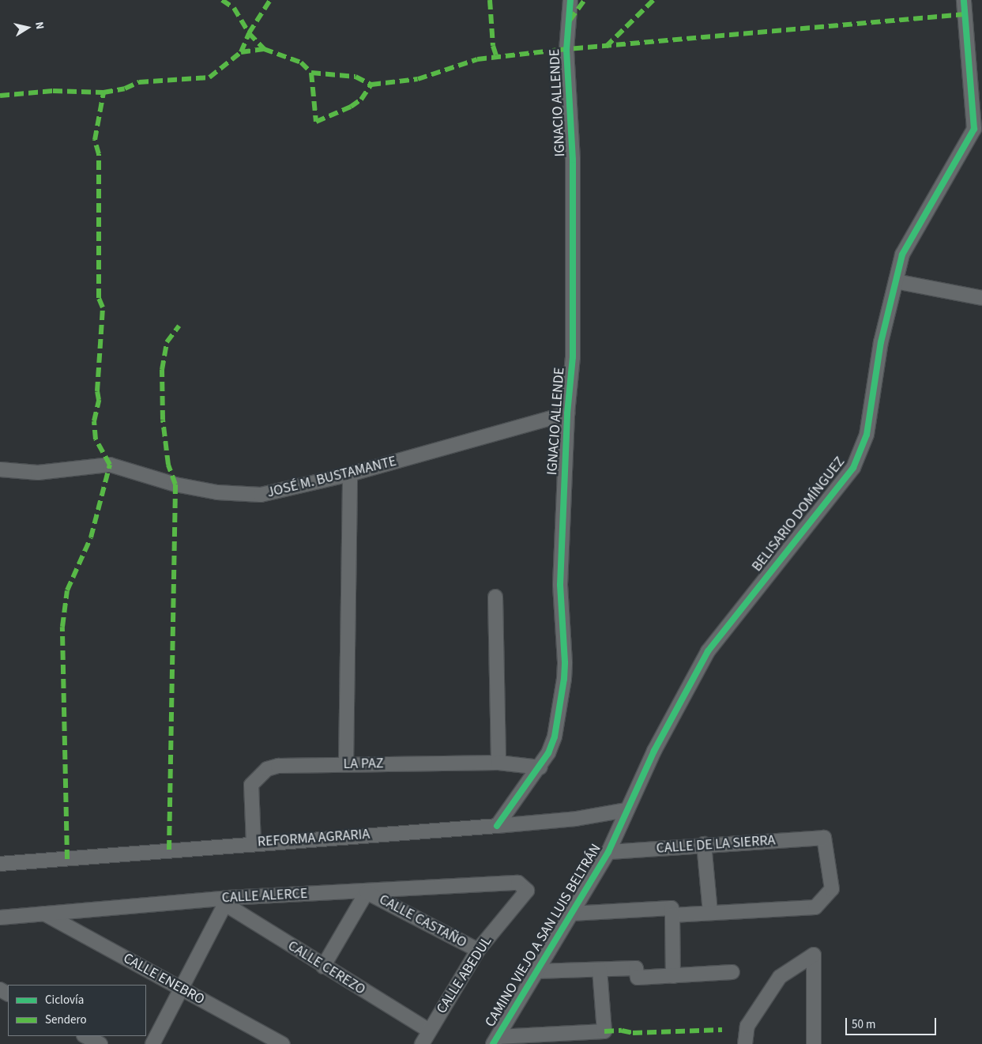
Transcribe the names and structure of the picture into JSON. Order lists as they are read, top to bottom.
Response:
{
  "streets": {
    "street": [
      "IGNACIO ALLENDE",
      "JOSÉ M. BUSTAMANTE",
      "BELISARIO DOMÍNGUEZ",
      "LA PAZ",
      "REFORMA AGRARIA",
      "CALLE DE LA SIERRA",
      "CALLE ALERCE",
      "CALLE CASTAÑO",
      "CAMINO VIEJO A SAN LUIS BELTRÁN",
      "CALLE CEREZO",
      "CALLE ABEDUL",
      "CALLE ENEBRO"
    ]
  },
  "crossings": [
    ["IGNACIO ALLENDE", "JOSÉ M. BUSTAMANTE"],
    ["IGNACIO ALLENDE", "LA PAZ"],
    ["IGNACIO ALLENDE", "REFORMA AGRARIA"],
    ["BELISARIO DOMÍNGUEZ", "REFORMA AGRARIA"],
    ["BELISARIO DOMÍNGUEZ", "CALLE DE LA SIERRA"],
    ["BELISARIO DOMÍNGUEZ", "CAMINO VIEJO A SAN LUIS BELTRÁN"],
    ["LA PAZ", "REFORMA AGRARIA"],
    ["CALLE DE LA SIERRA", "CAMINO VIEJO A SAN LUIS BELTRÁN"],
    ["CALLE ALERCE", "CALLE CASTAÑO"],
    ["CALLE ALERCE", "CALLE CEREZO"],
    ["CALLE ALERCE", "CALLE ABEDUL"],
    ["CALLE ALERCE", "CALLE ENEBRO"],
    ["CALLE CASTAÑO", "CALLE ABEDUL"],
    ["CALLE CEREZO", "CALLE ABEDUL"]
  ],
  "legend": ["Ciclovía", "Sendero"],
  "scale_bar": "50 m",
  "north": "right"
}
